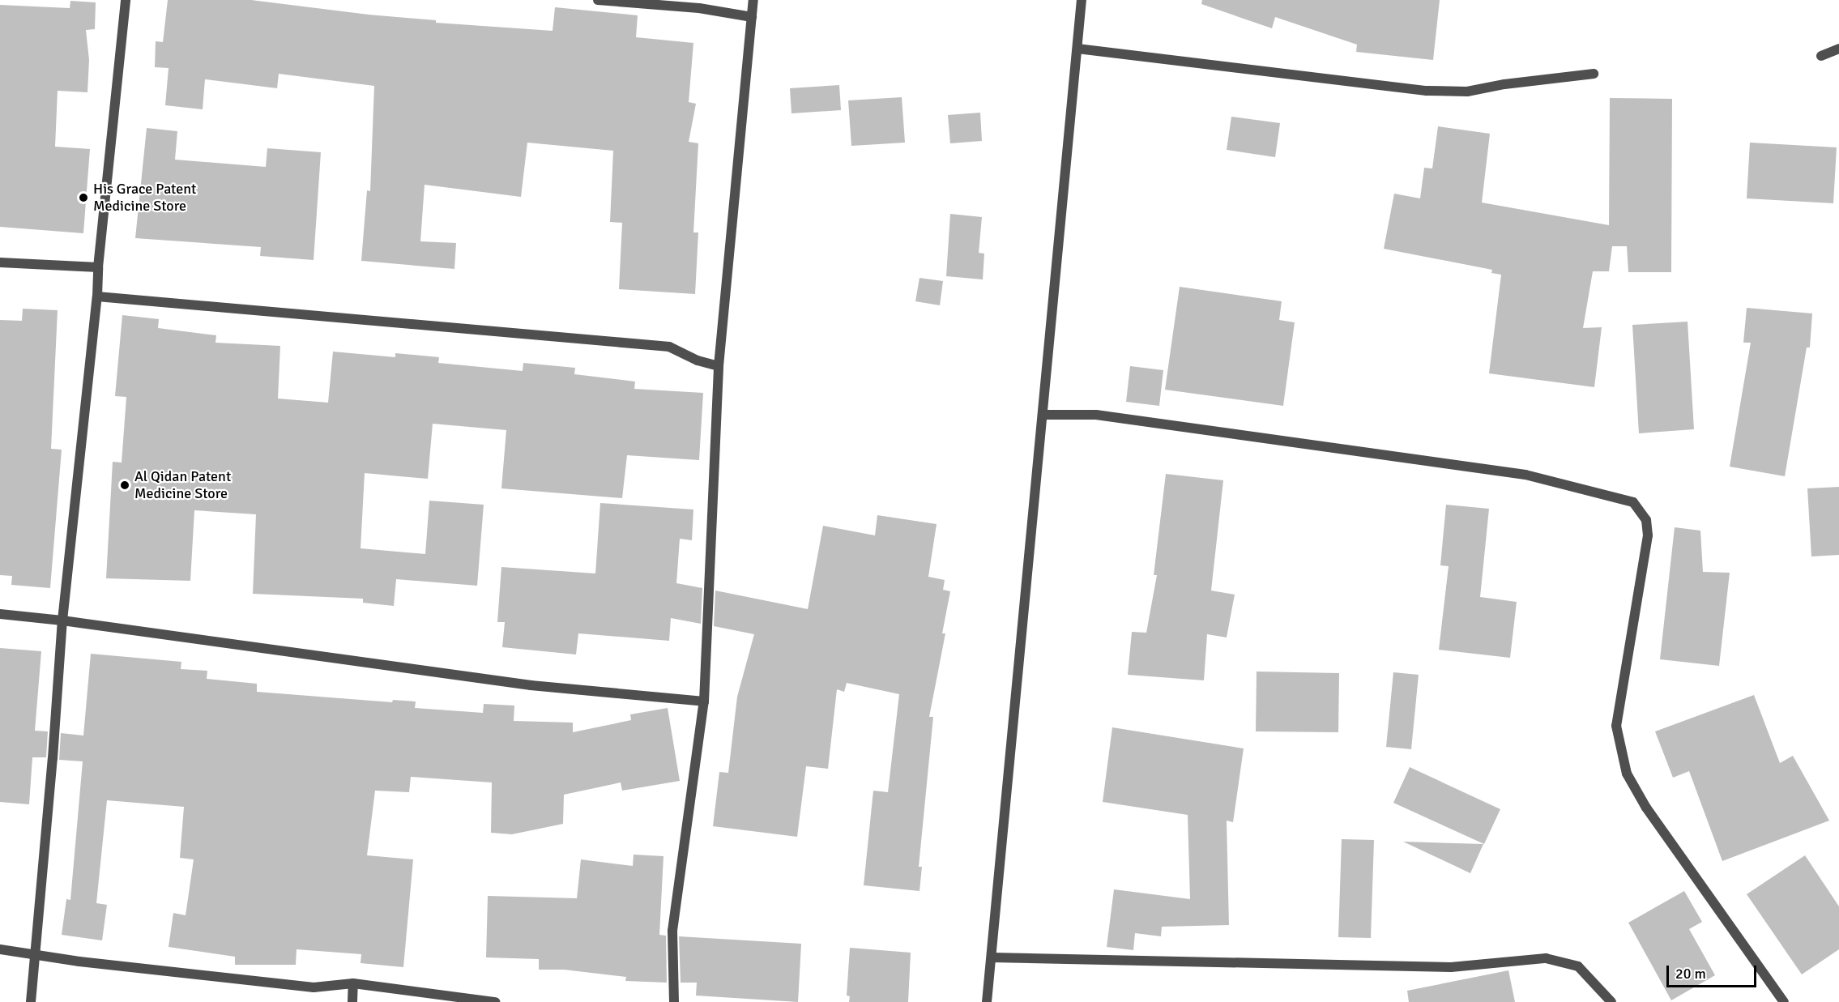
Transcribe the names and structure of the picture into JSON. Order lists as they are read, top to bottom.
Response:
{
  "places": ["His Grace Patent Medicine Store", "Al Qidan Patent Medicine Store"],
  "scale_bar": "20 m"
}
